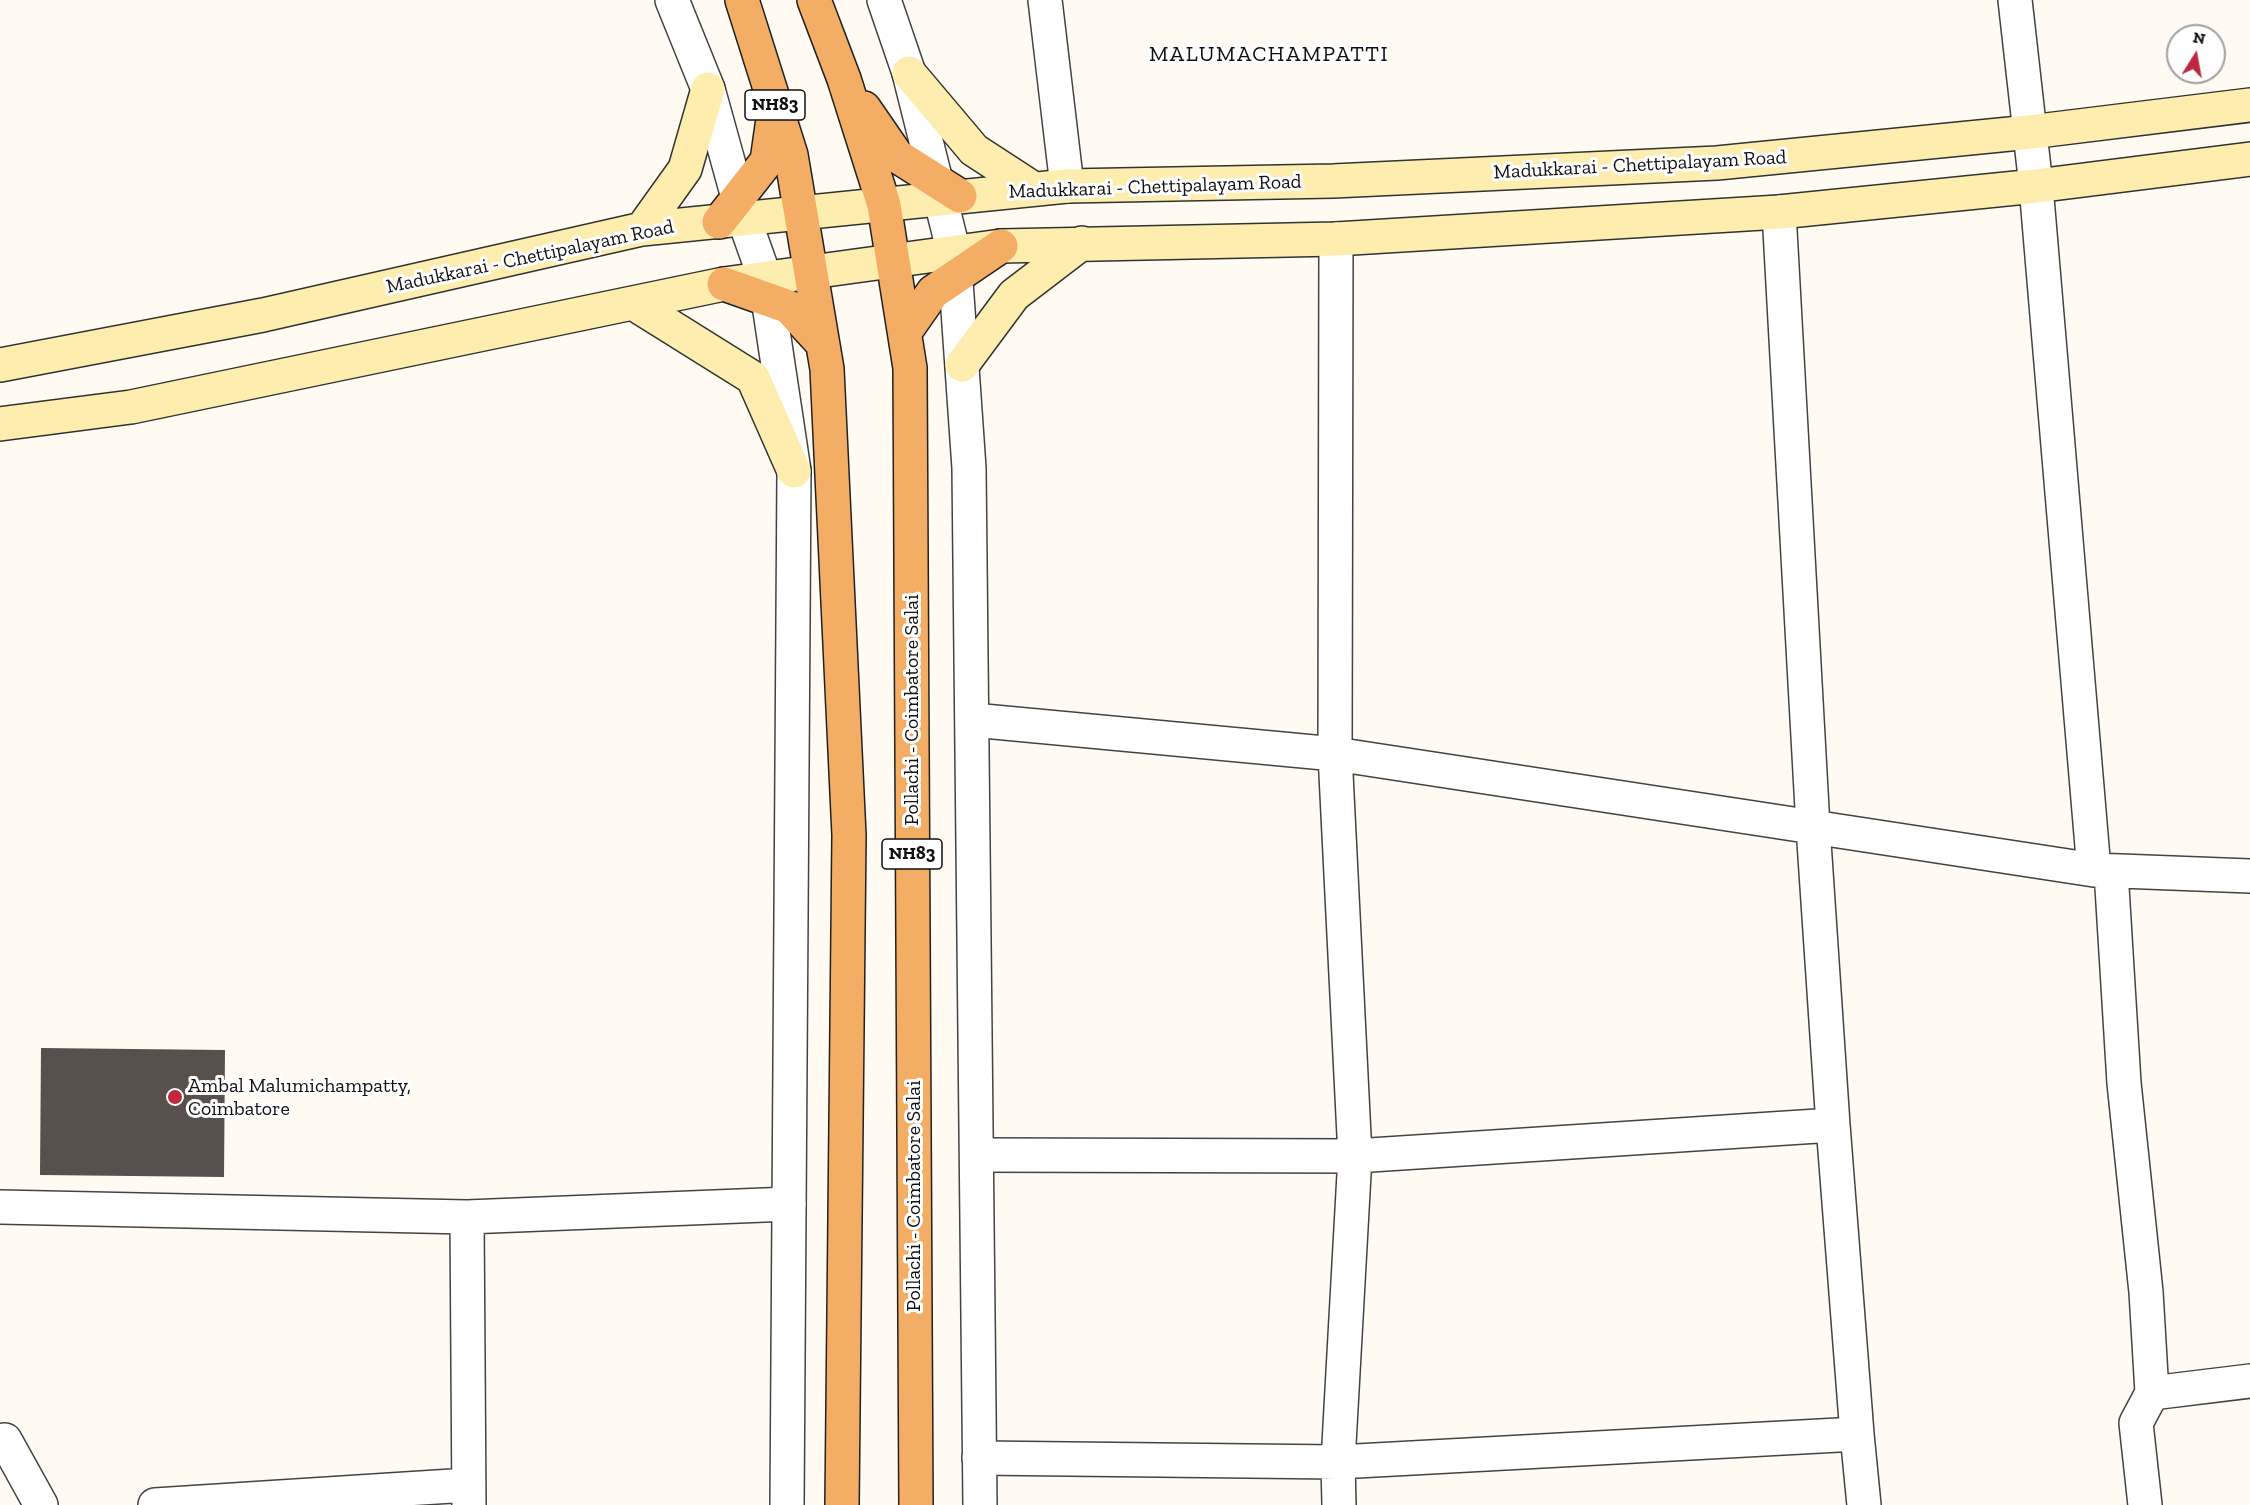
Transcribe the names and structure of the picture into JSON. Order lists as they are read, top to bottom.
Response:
{
  "streets": {
    "highway": ["NH83", "Pollachi - Coimbatore Salai"],
    "main road": ["Madukkarai - Chettipalayam Road"]
  },
  "crossings": [
    ["NH83", "Madukkarai - Chettipalayam Road"],
    ["Madukkarai - Chettipalayam Road", "Pollachi - Coimbatore Salai"]
  ],
  "districts": ["MALUMACHAMPATTI"],
  "places": ["Ambal Malumichampatty, Coimbatore"],
  "north": "top"
}
